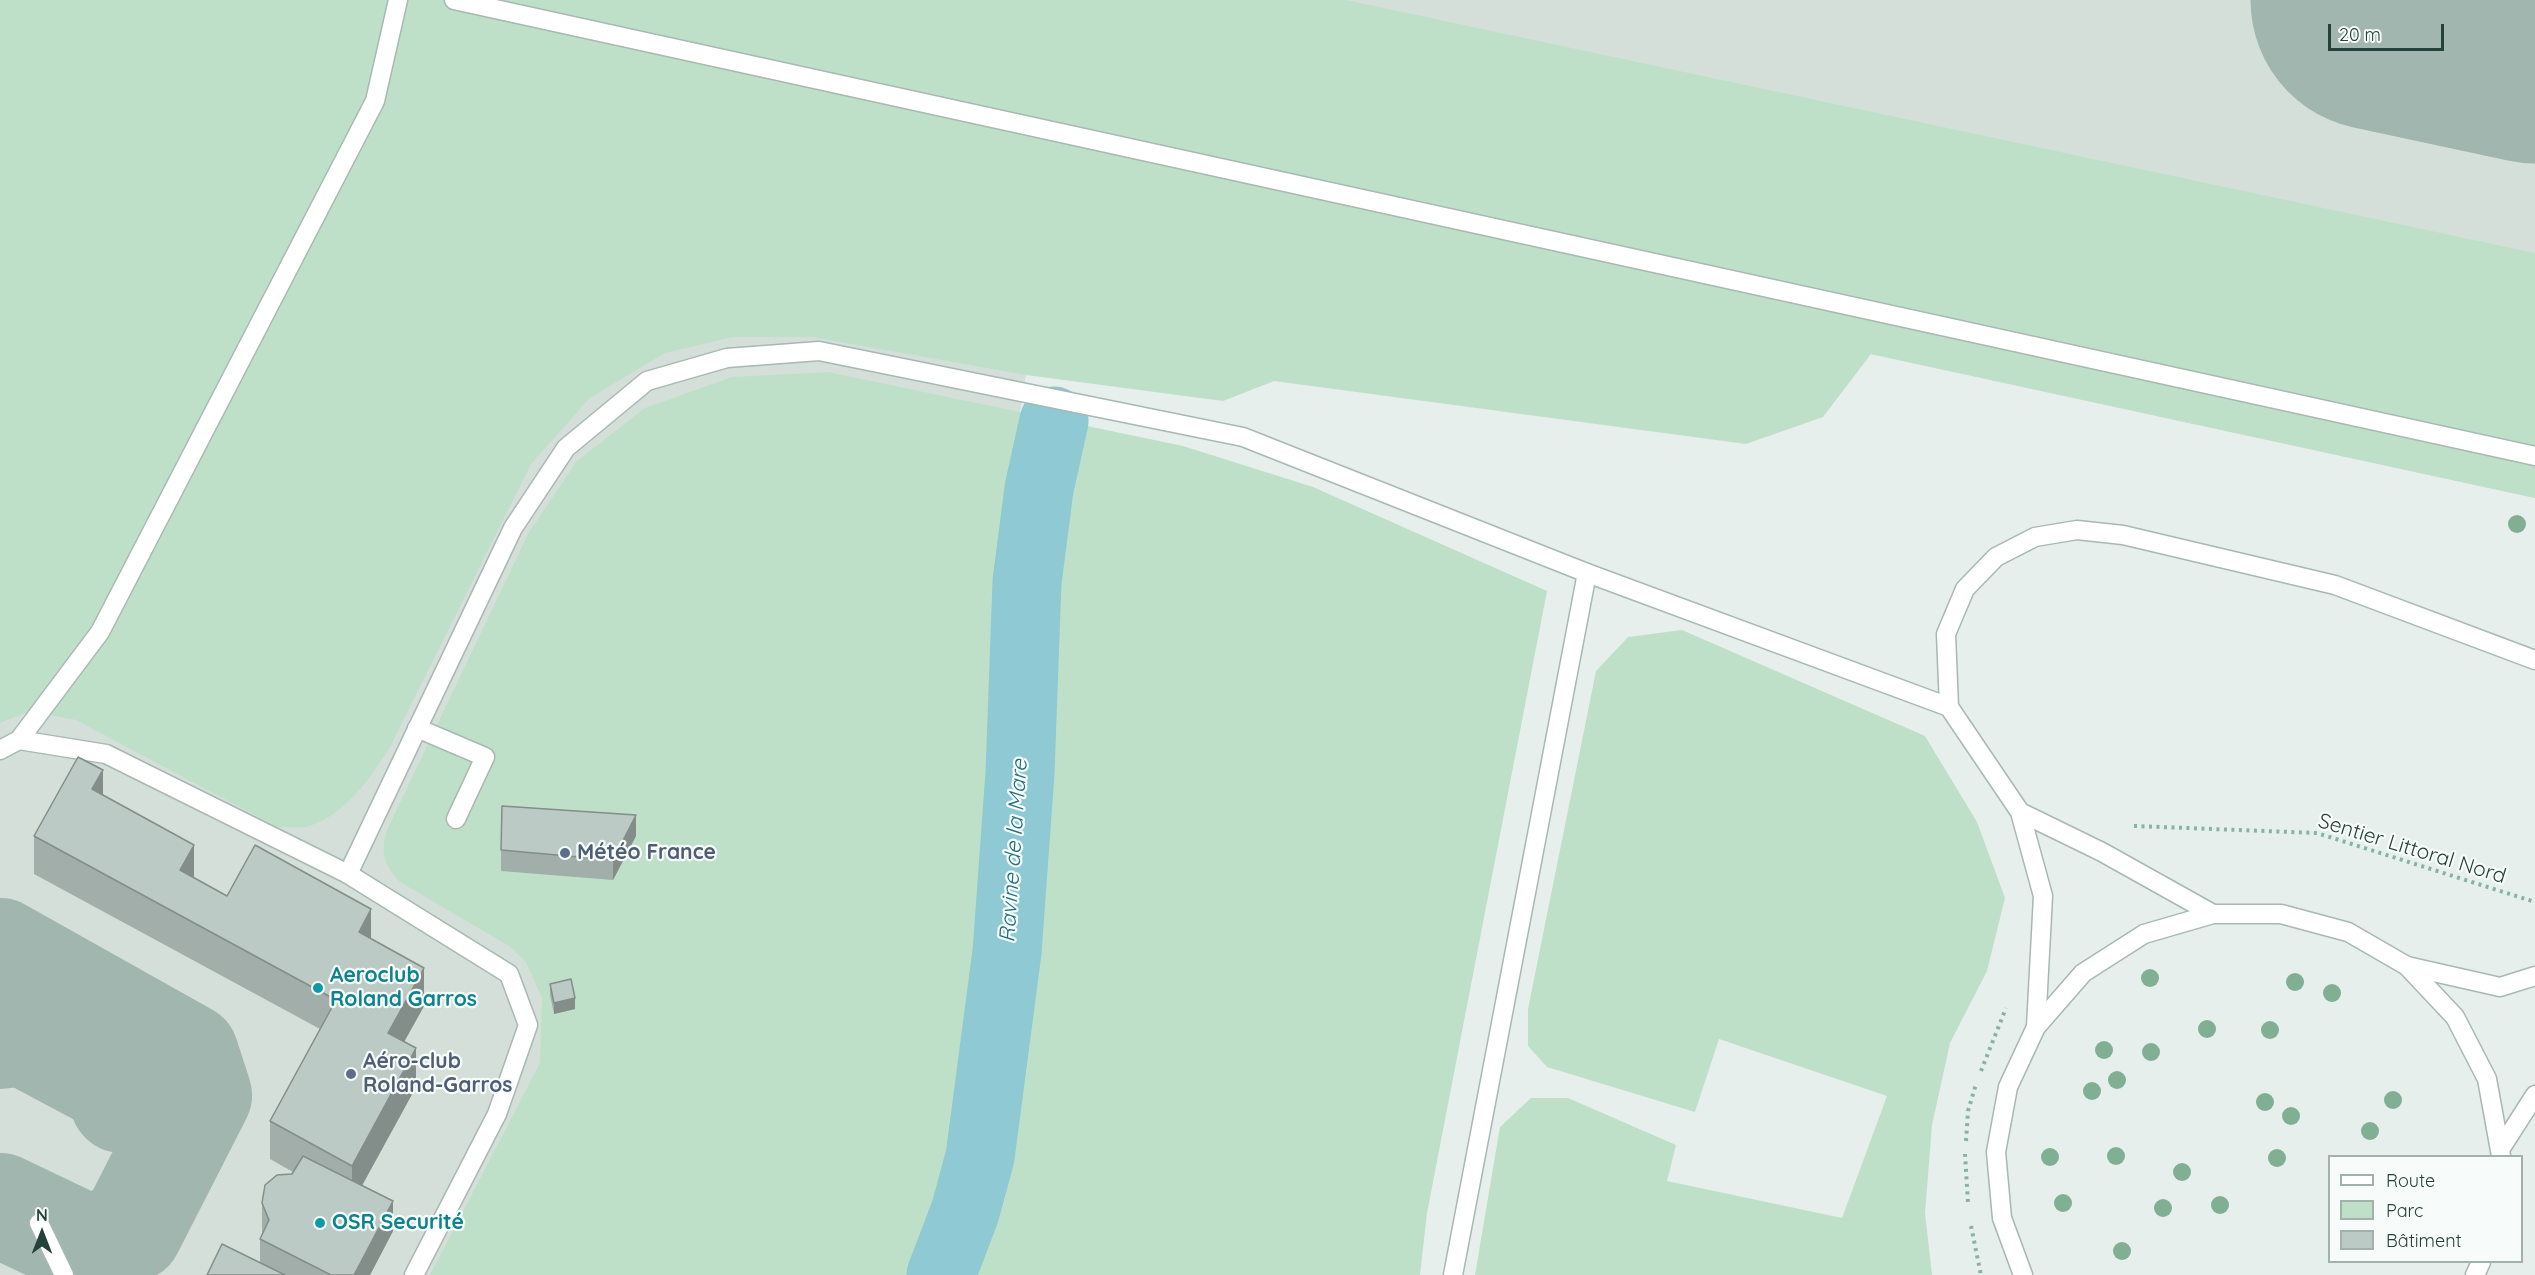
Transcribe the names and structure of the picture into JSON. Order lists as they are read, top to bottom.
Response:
{
  "streets": {
    "path": ["Sentier Littoral Nord"]
  },
  "water": ["Ravine de la Mare"],
  "places": [
    "Météo France",
    "Aeroclub Roland Garros",
    "Aéro-club Roland-Garros",
    "OSR Securité"
  ],
  "legend": ["Route", "Parc", "Bâtiment"],
  "scale_bar": "20 m",
  "north": "top"
}
